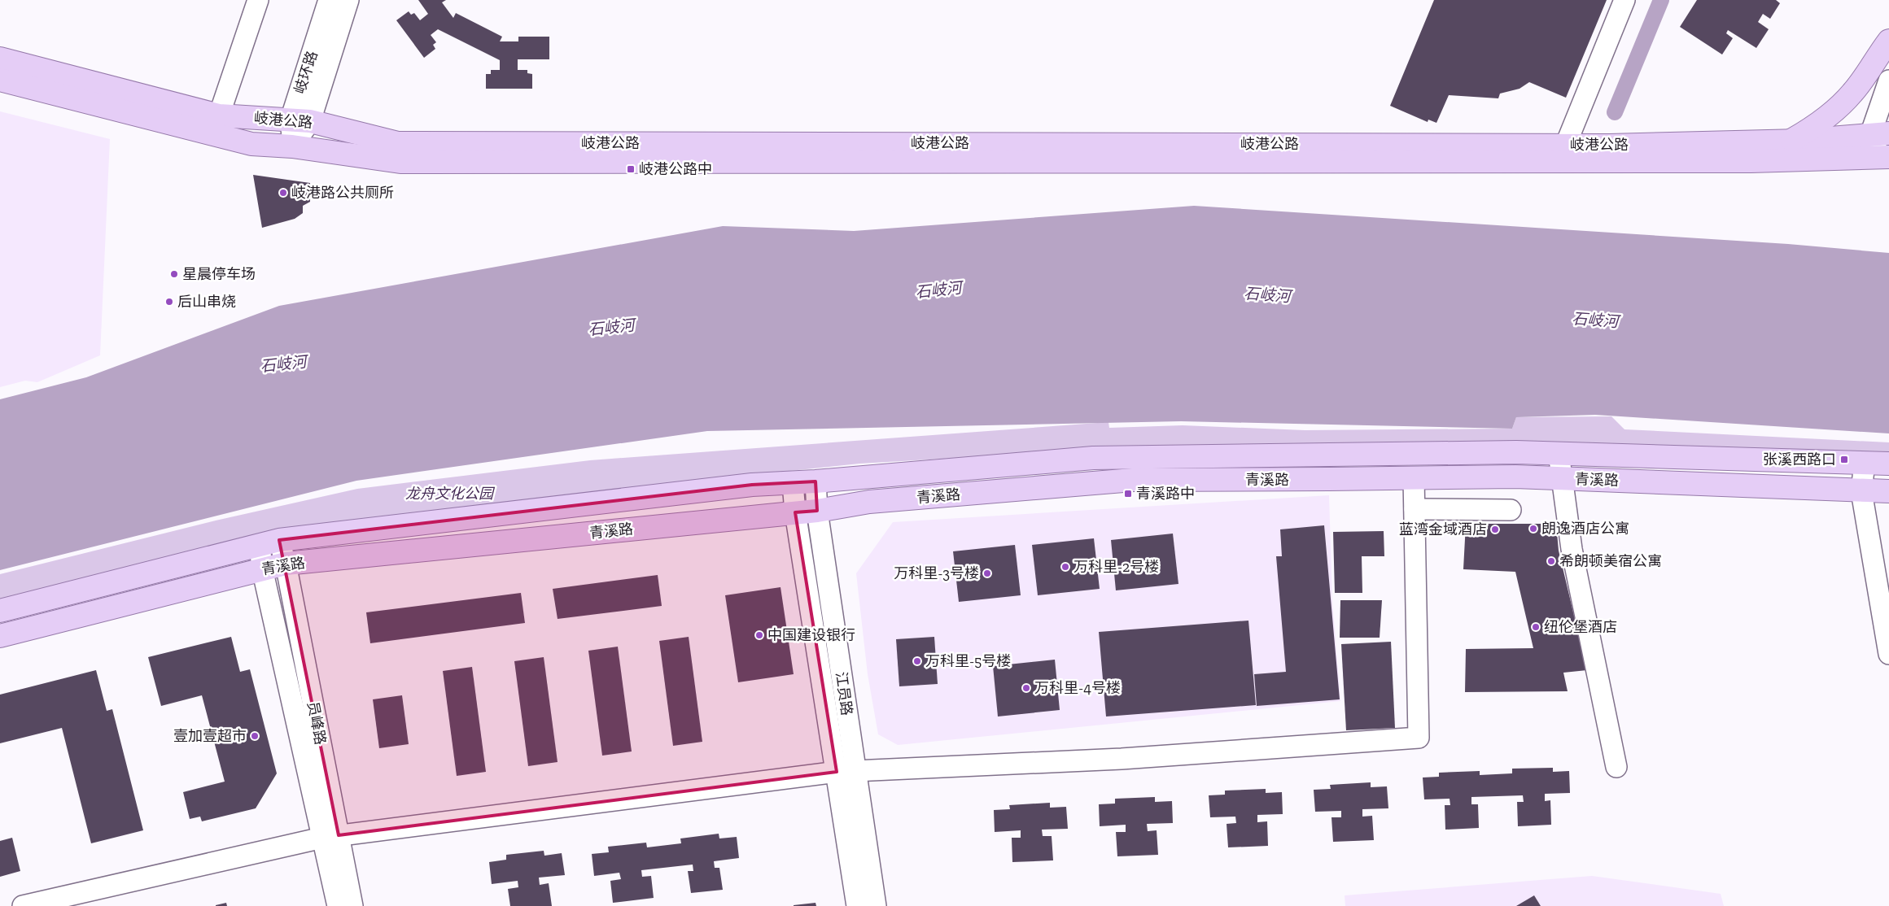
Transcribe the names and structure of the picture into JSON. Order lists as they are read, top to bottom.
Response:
{
  "streets": {
    "main road": ["岐港公路", "青溪路"],
    "street": ["岐环路", "江员路", "员峰路"]
  },
  "crossings": [
    ["岐环路", "岐港公路"],
    ["青溪路", "江员路"],
    ["青溪路", "员峰路"]
  ],
  "water": ["石岐河"],
  "parks": ["龙舟文化公园"],
  "places": {
    "transit": ["岐港公路中", "张溪西路口", "青溪路中"],
    "other": [
      "岐港路公共厕所",
      "星晨停车场",
      "后山串烧",
      "朗逸酒店公寓",
      "蓝湾金域酒店",
      "希朗顿美宿公寓",
      "万科里-2号楼",
      "万科里-3号楼",
      "纽伦堡酒店",
      "中国建设银行",
      "万科里-5号楼",
      "万科里-4号楼",
      "壹加壹超市"
    ]
  }
}
